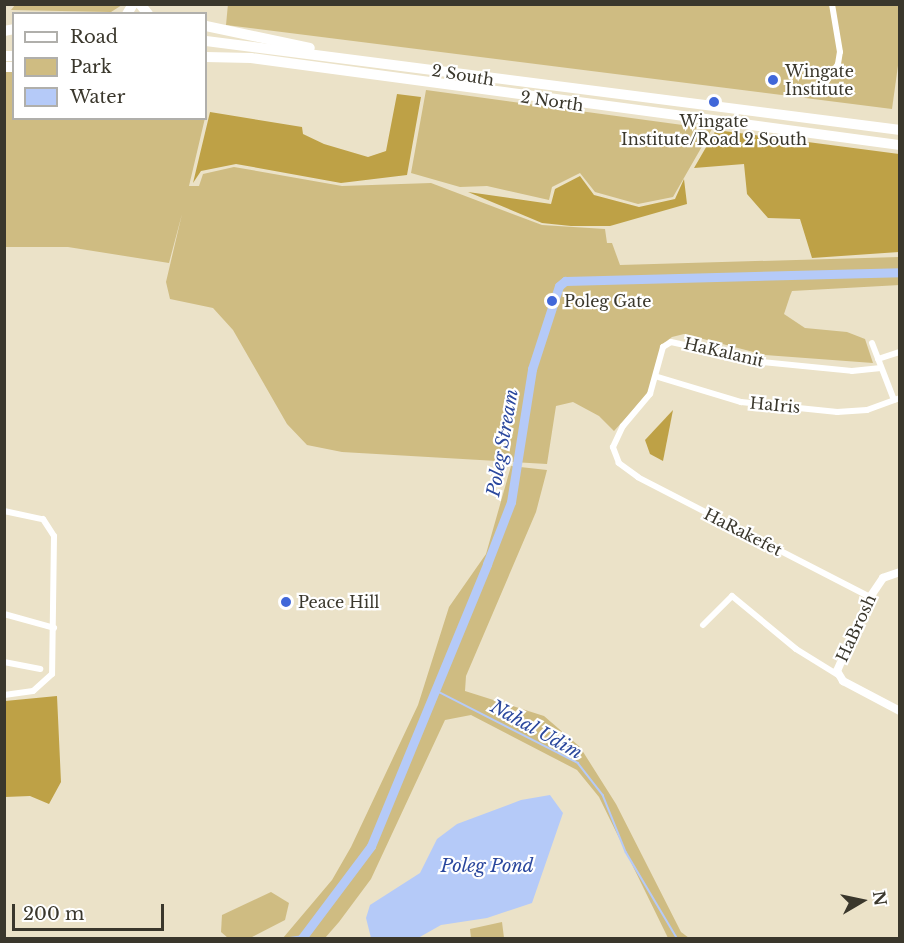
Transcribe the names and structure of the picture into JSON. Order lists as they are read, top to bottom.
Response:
{
  "streets": {
    "highway": ["2 South", "2 North"],
    "street": [
      "HaKalanit",
      "HaIris",
      "HaRakefet",
      "HaBrosh"
    ]
  },
  "crossings": [
    ["HaKalanit", "HaIris"],
    ["HaKalanit", "HaRakefet"],
    ["HaRakefet", "HaBrosh"]
  ],
  "water": ["Poleg Stream", "Nahal Udim", "Poleg Pond"],
  "places": [
    "Wingate Institute",
    "Wingate Institute/Road 2 South",
    "Poleg Gate",
    "Peace Hill"
  ],
  "legend": ["Road", "Park", "Water"],
  "scale_bar": "200 m",
  "north": "right"
}
